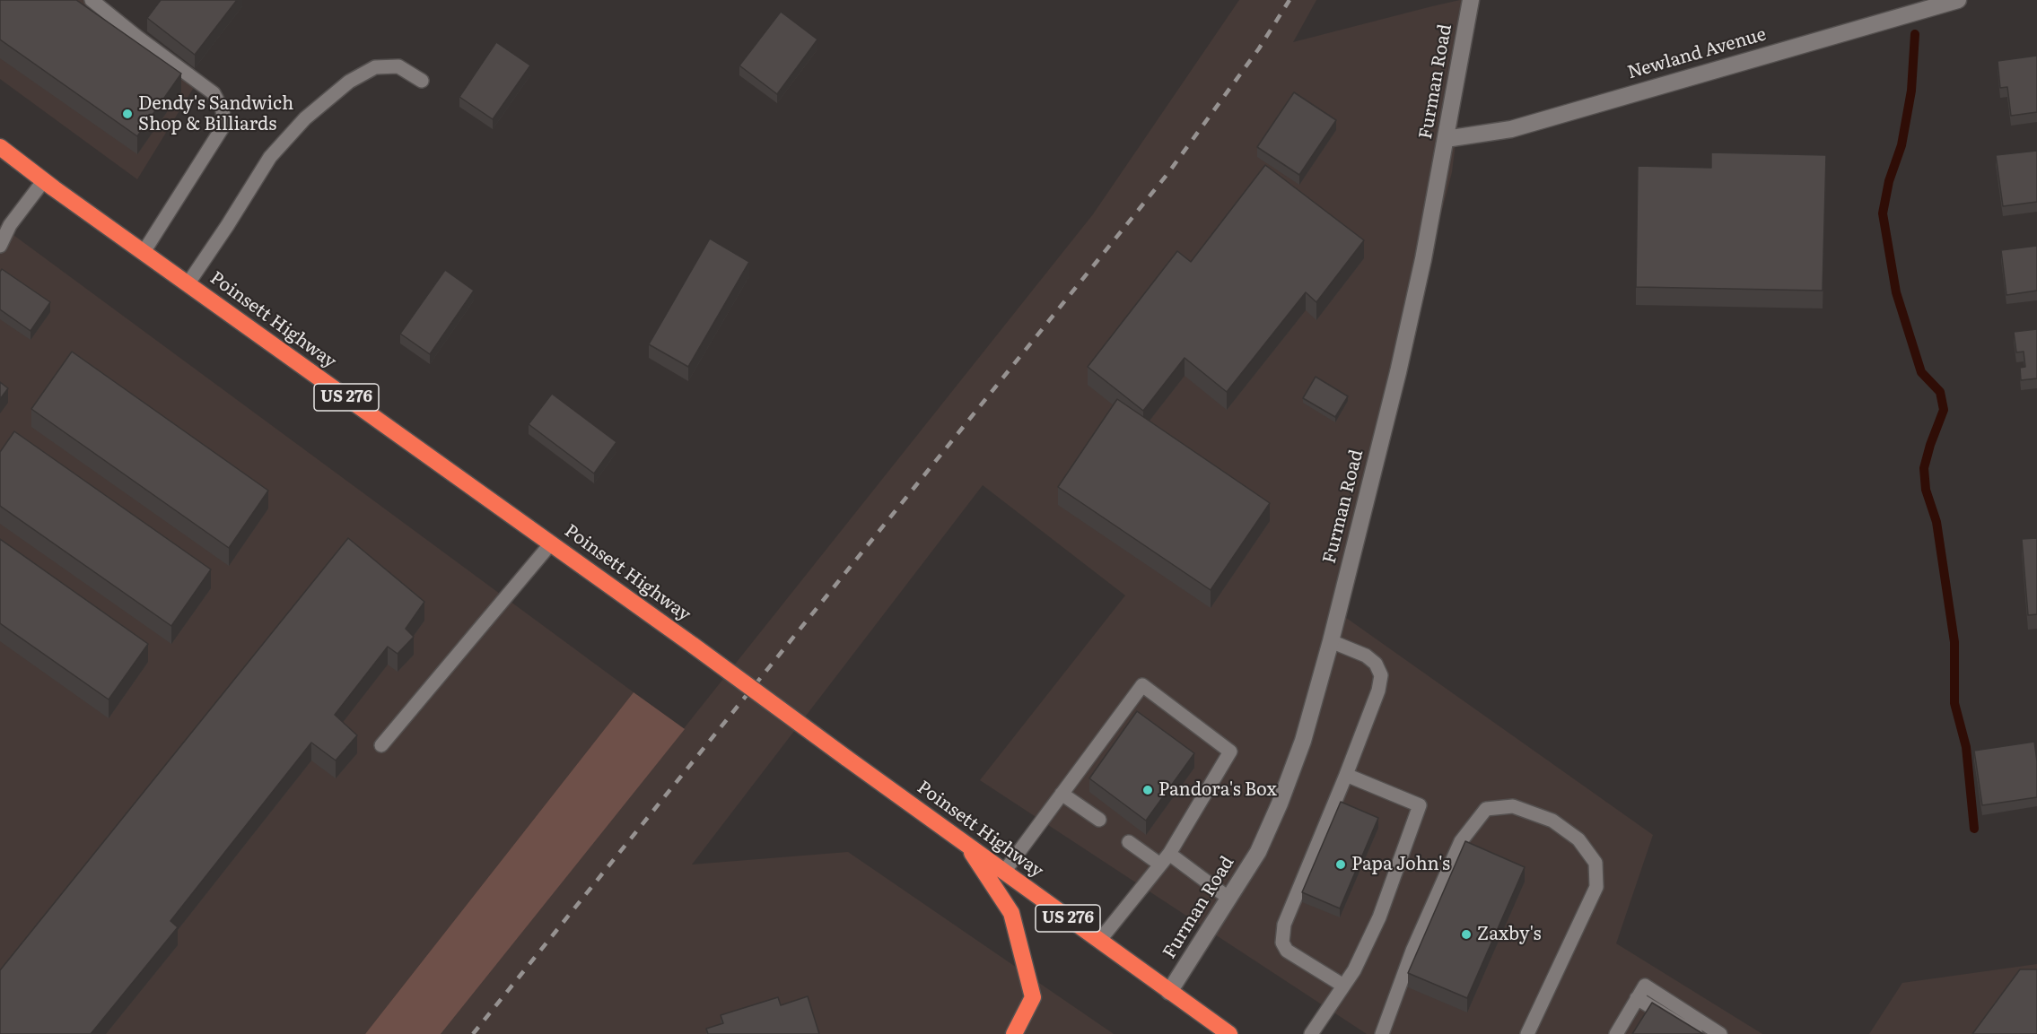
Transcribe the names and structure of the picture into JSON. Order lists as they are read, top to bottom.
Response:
{
  "streets": {
    "highway": ["Poinsett Highway", "US 276"],
    "street": ["Newland Avenue", "Furman Road"]
  },
  "crossings": [
    ["Newland Avenue", "Furman Road"],
    ["Furman Road", "Poinsett Highway"]
  ],
  "places": [
    "Dendy's Sandwich Shop & Billiards",
    "Pandora's Box",
    "Papa John's",
    "Zaxby's"
  ]
}
